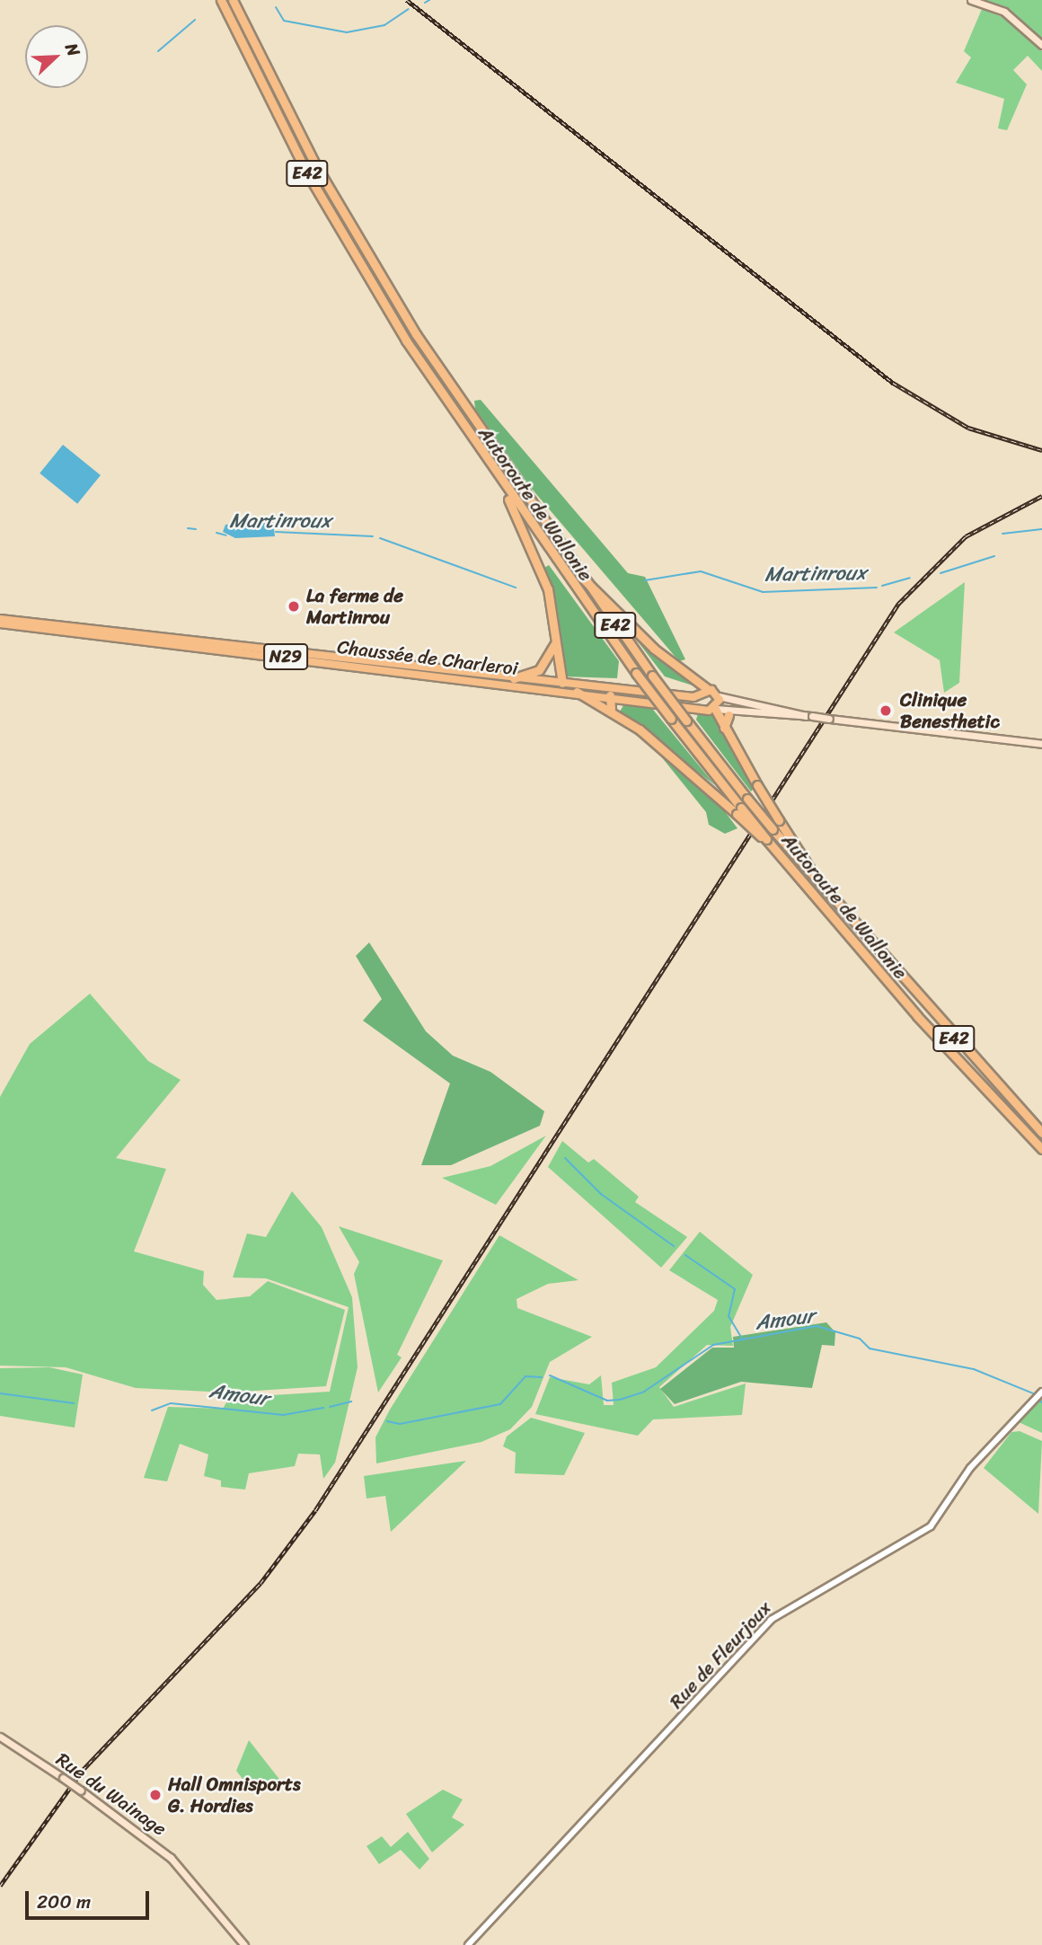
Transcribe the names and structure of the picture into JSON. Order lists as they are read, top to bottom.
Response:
{
  "streets": {
    "highway": ["E42", "Autoroute de Wallonie"],
    "main road": ["N29", "Chaussée de Charleroi", "Rue du Wainage"],
    "street": ["Rue de Fleurjoux"]
  },
  "crossings": [
    ["N29", "Chaussée de Charleroi"]
  ],
  "water": ["Martinroux", "Amour"],
  "places": ["La ferme de Martinrou", "Clinique Benesthetic", "Hall Omnisports G. Hordies"],
  "scale_bar": "200 m",
  "north": "top right"
}
